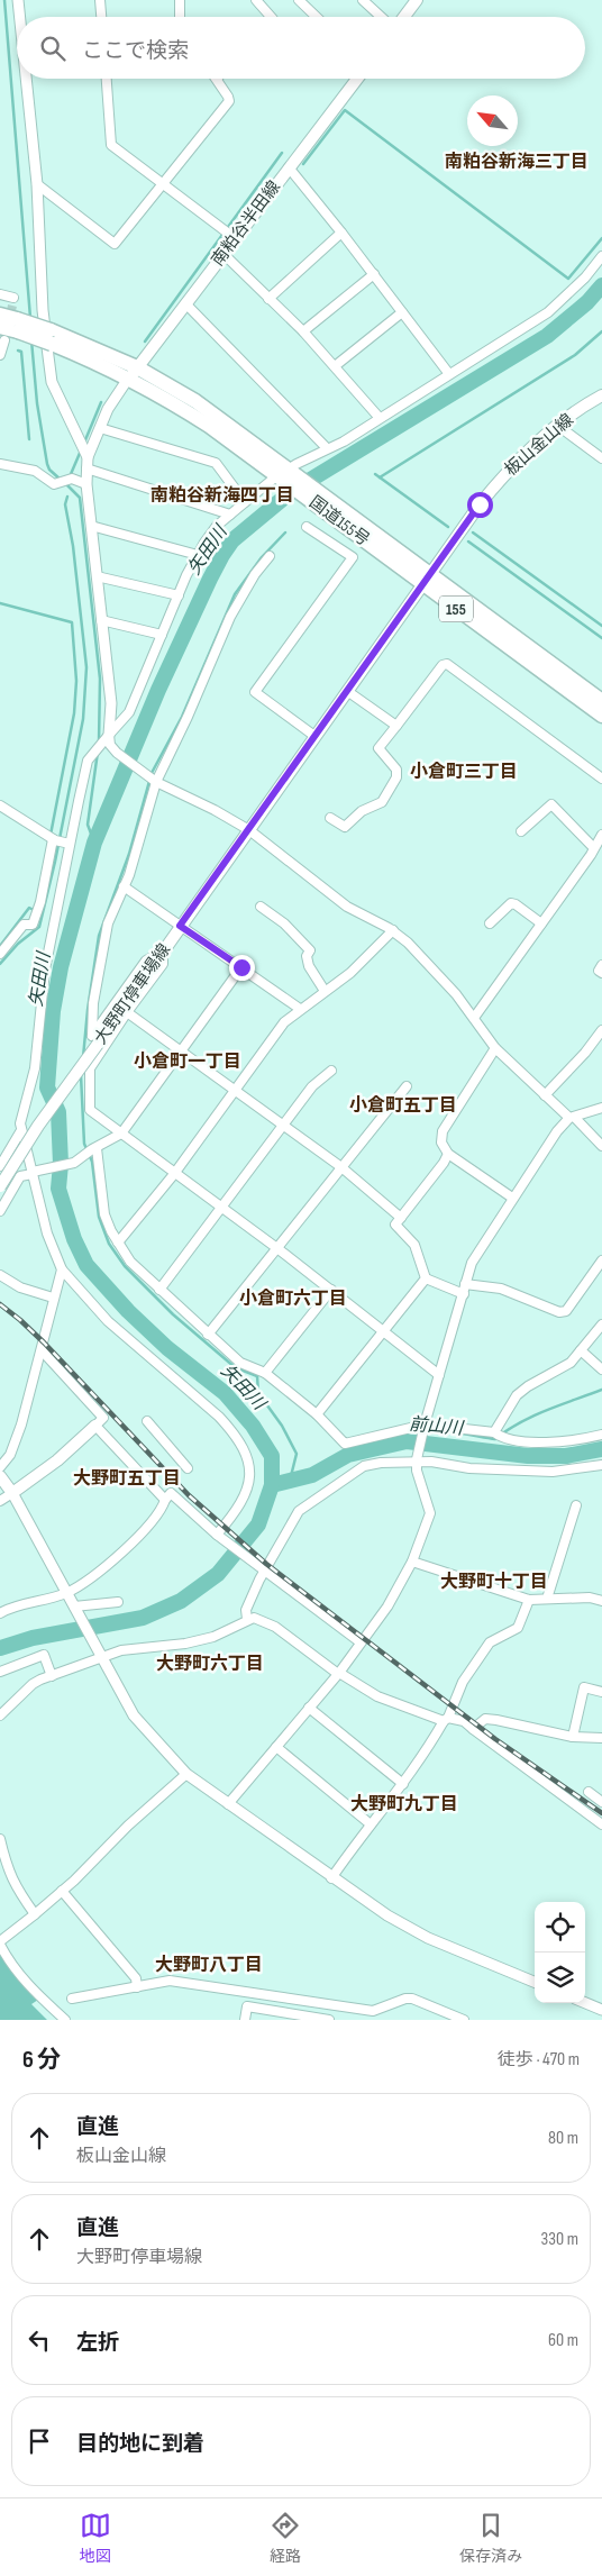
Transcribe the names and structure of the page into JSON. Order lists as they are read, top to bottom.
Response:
{
  "streets": {
    "highway": ["国道155号", "155"],
    "main road": ["南粕谷半田線", "板山金山線", "大野町停車場線"]
  },
  "crossings": [
    ["南粕谷半田線", "国道155号"],
    ["板山金山線", "国道155号"],
    ["板山金山線", "大野町停車場線"],
    ["国道155号", "大野町停車場線"]
  ],
  "districts": [
    "南粕谷新海三丁目",
    "南粕谷新海四丁目",
    "小倉町三丁目",
    "小倉町一丁目",
    "小倉町五丁目",
    "小倉町六丁目",
    "大野町五丁目",
    "大野町十丁目",
    "大野町六丁目",
    "大野町九丁目",
    "大野町八丁目"
  ],
  "water": ["矢田川", "前山川"],
  "north": "top left",
  "page": {
    "search": "ここで検索",
    "heading": ["6 分", "徒歩 · 470 m"],
    "list": [
      ["直進", "板山金山線", "80 m"],
      ["直進", "大野町停車場線", "330 m"],
      ["左折", "60 m"],
      "目的地に到着"
    ],
    "nav": ["地図", "経路", "保存済み"]
  }
}
